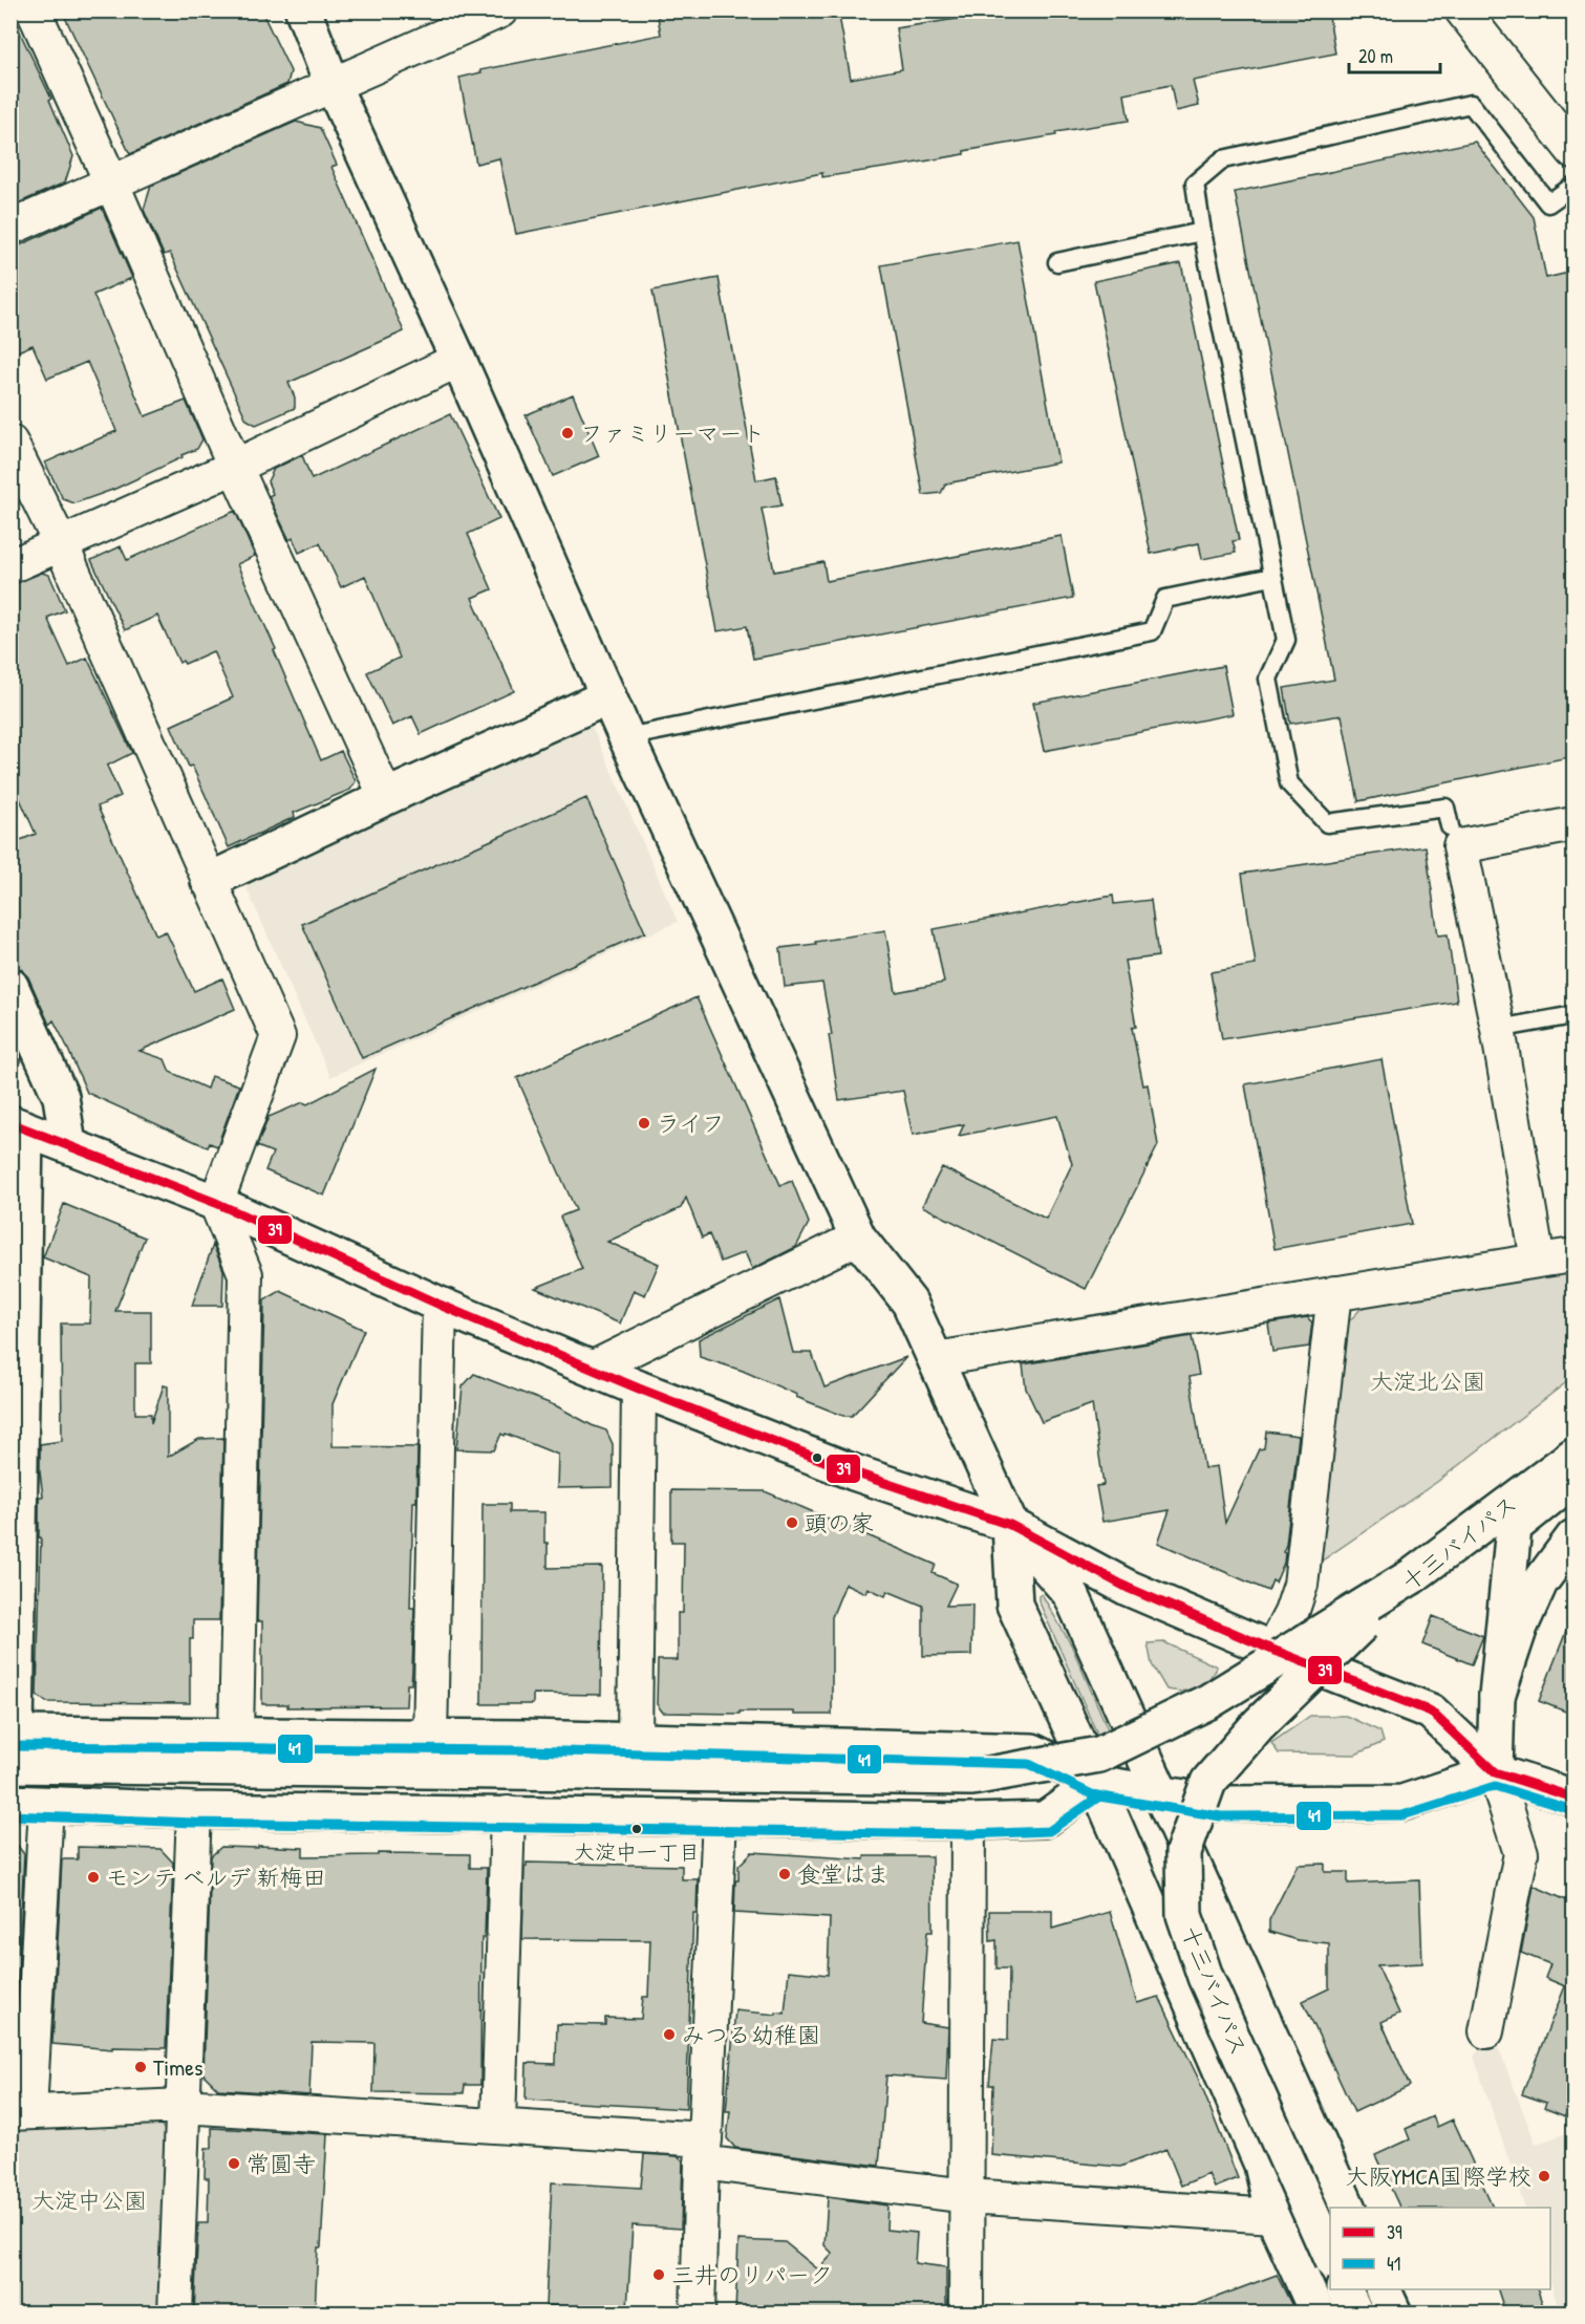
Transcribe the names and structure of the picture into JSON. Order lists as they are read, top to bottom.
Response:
{
  "streets": {
    "main road": ["十三バイパス"]
  },
  "parks": ["大淀北公園", "大淀中公園"],
  "places": [
    "ファミリーマート",
    "ライフ",
    "頭の家",
    "大淀中一丁目",
    "食堂はま",
    "モンテ ベルデ 新梅田",
    "みつる幼稚園",
    "Times",
    "常圓寺",
    "大阪YMCA国際学校",
    "三井のリパーク"
  ],
  "lines": ["transit line 39", "transit line 41"],
  "legend": ["39", "41"],
  "scale_bar": "20 m"
}
